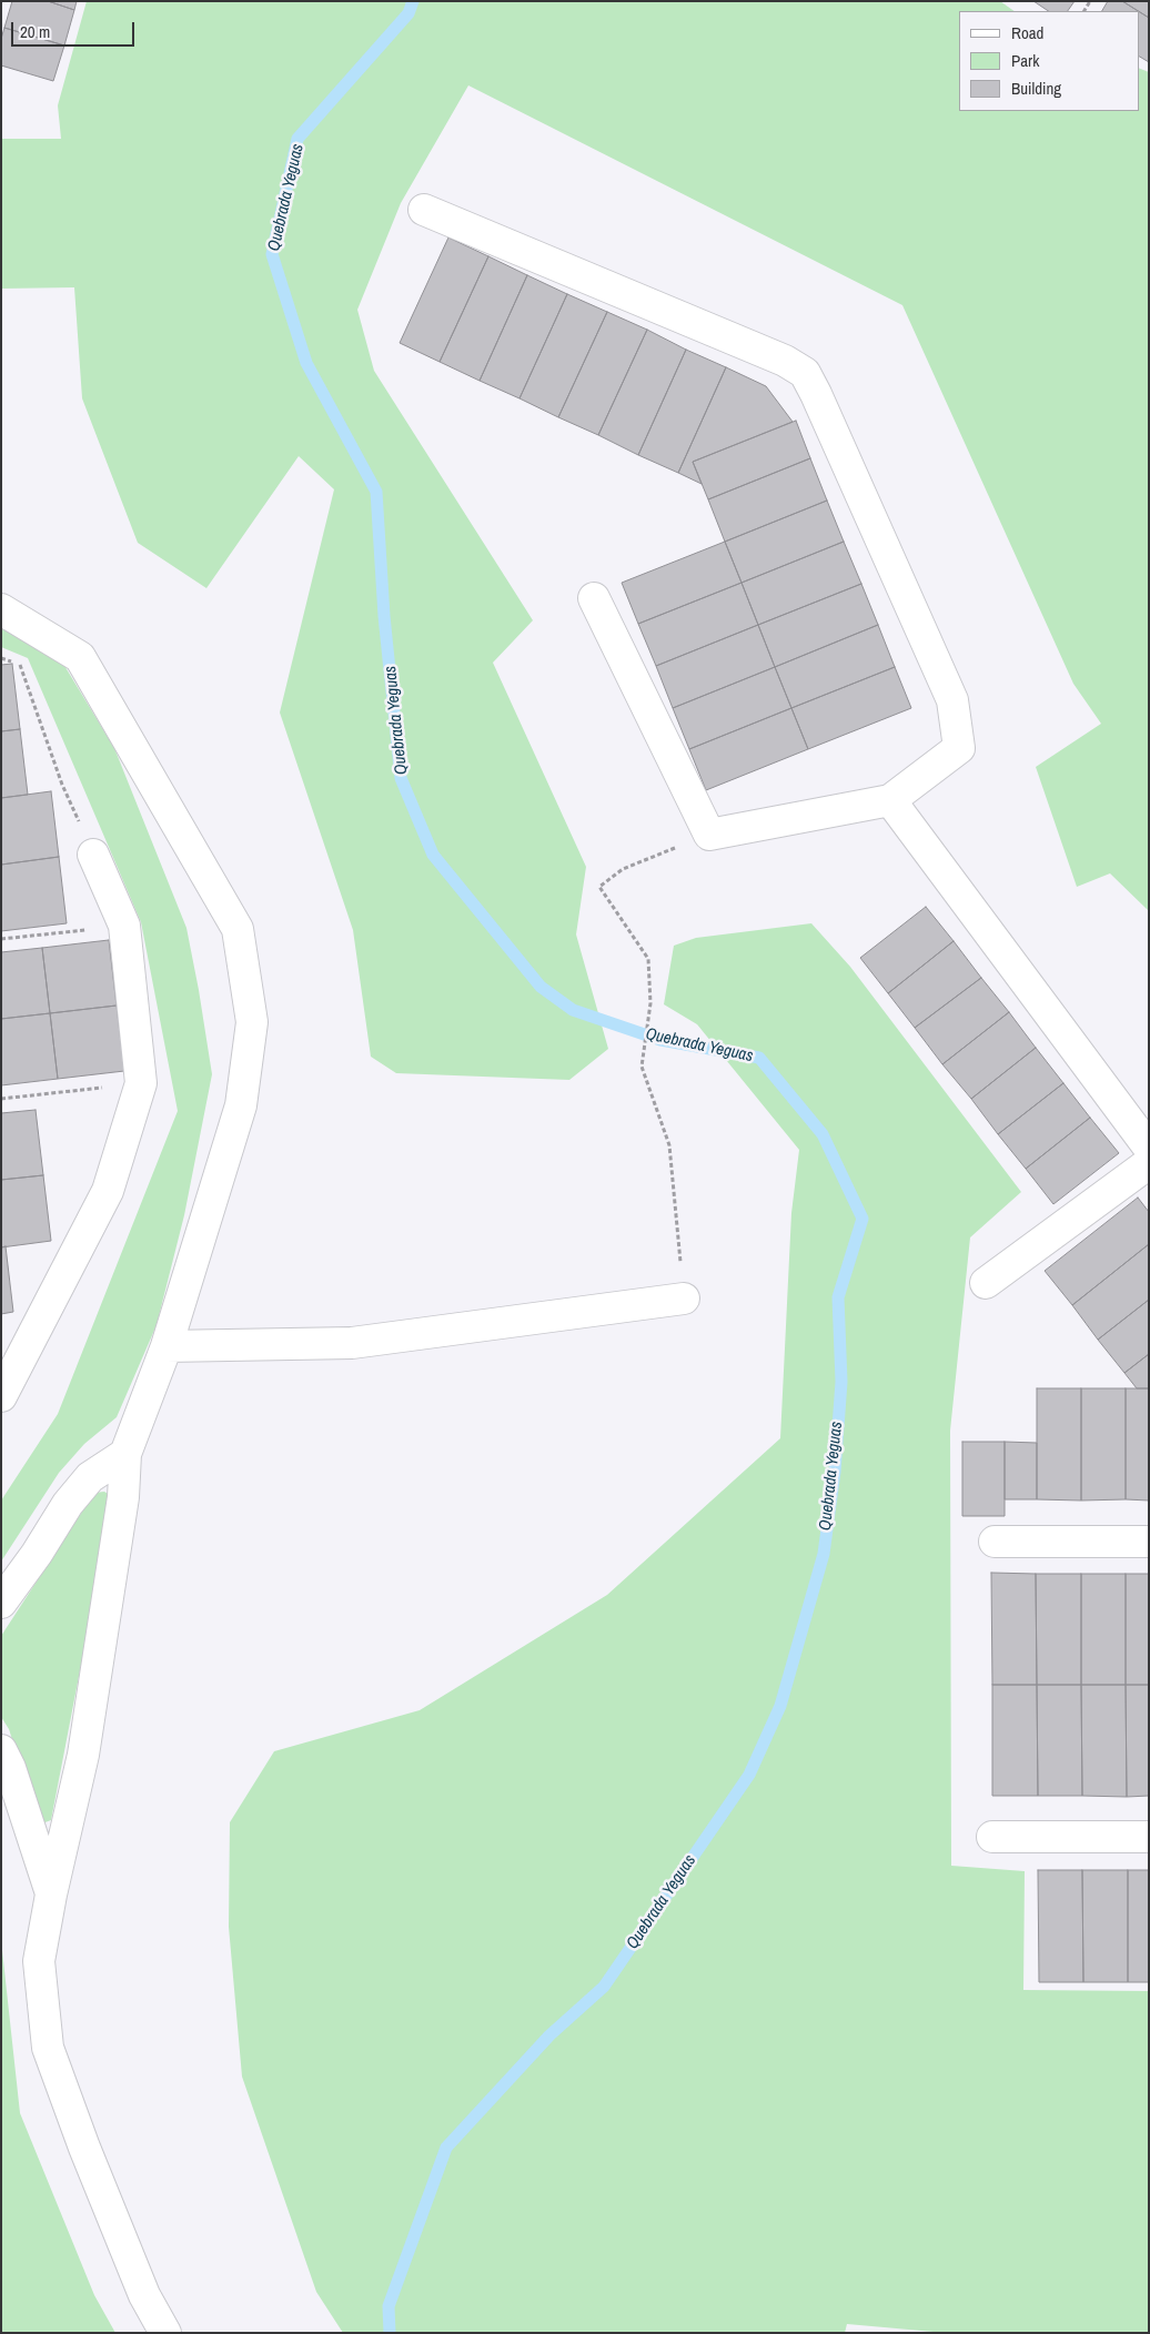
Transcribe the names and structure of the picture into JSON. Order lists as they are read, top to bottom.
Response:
{
  "water": ["Quebrada Yeguas"],
  "legend": ["Road", "Park", "Building"],
  "scale_bar": "20 m"
}
